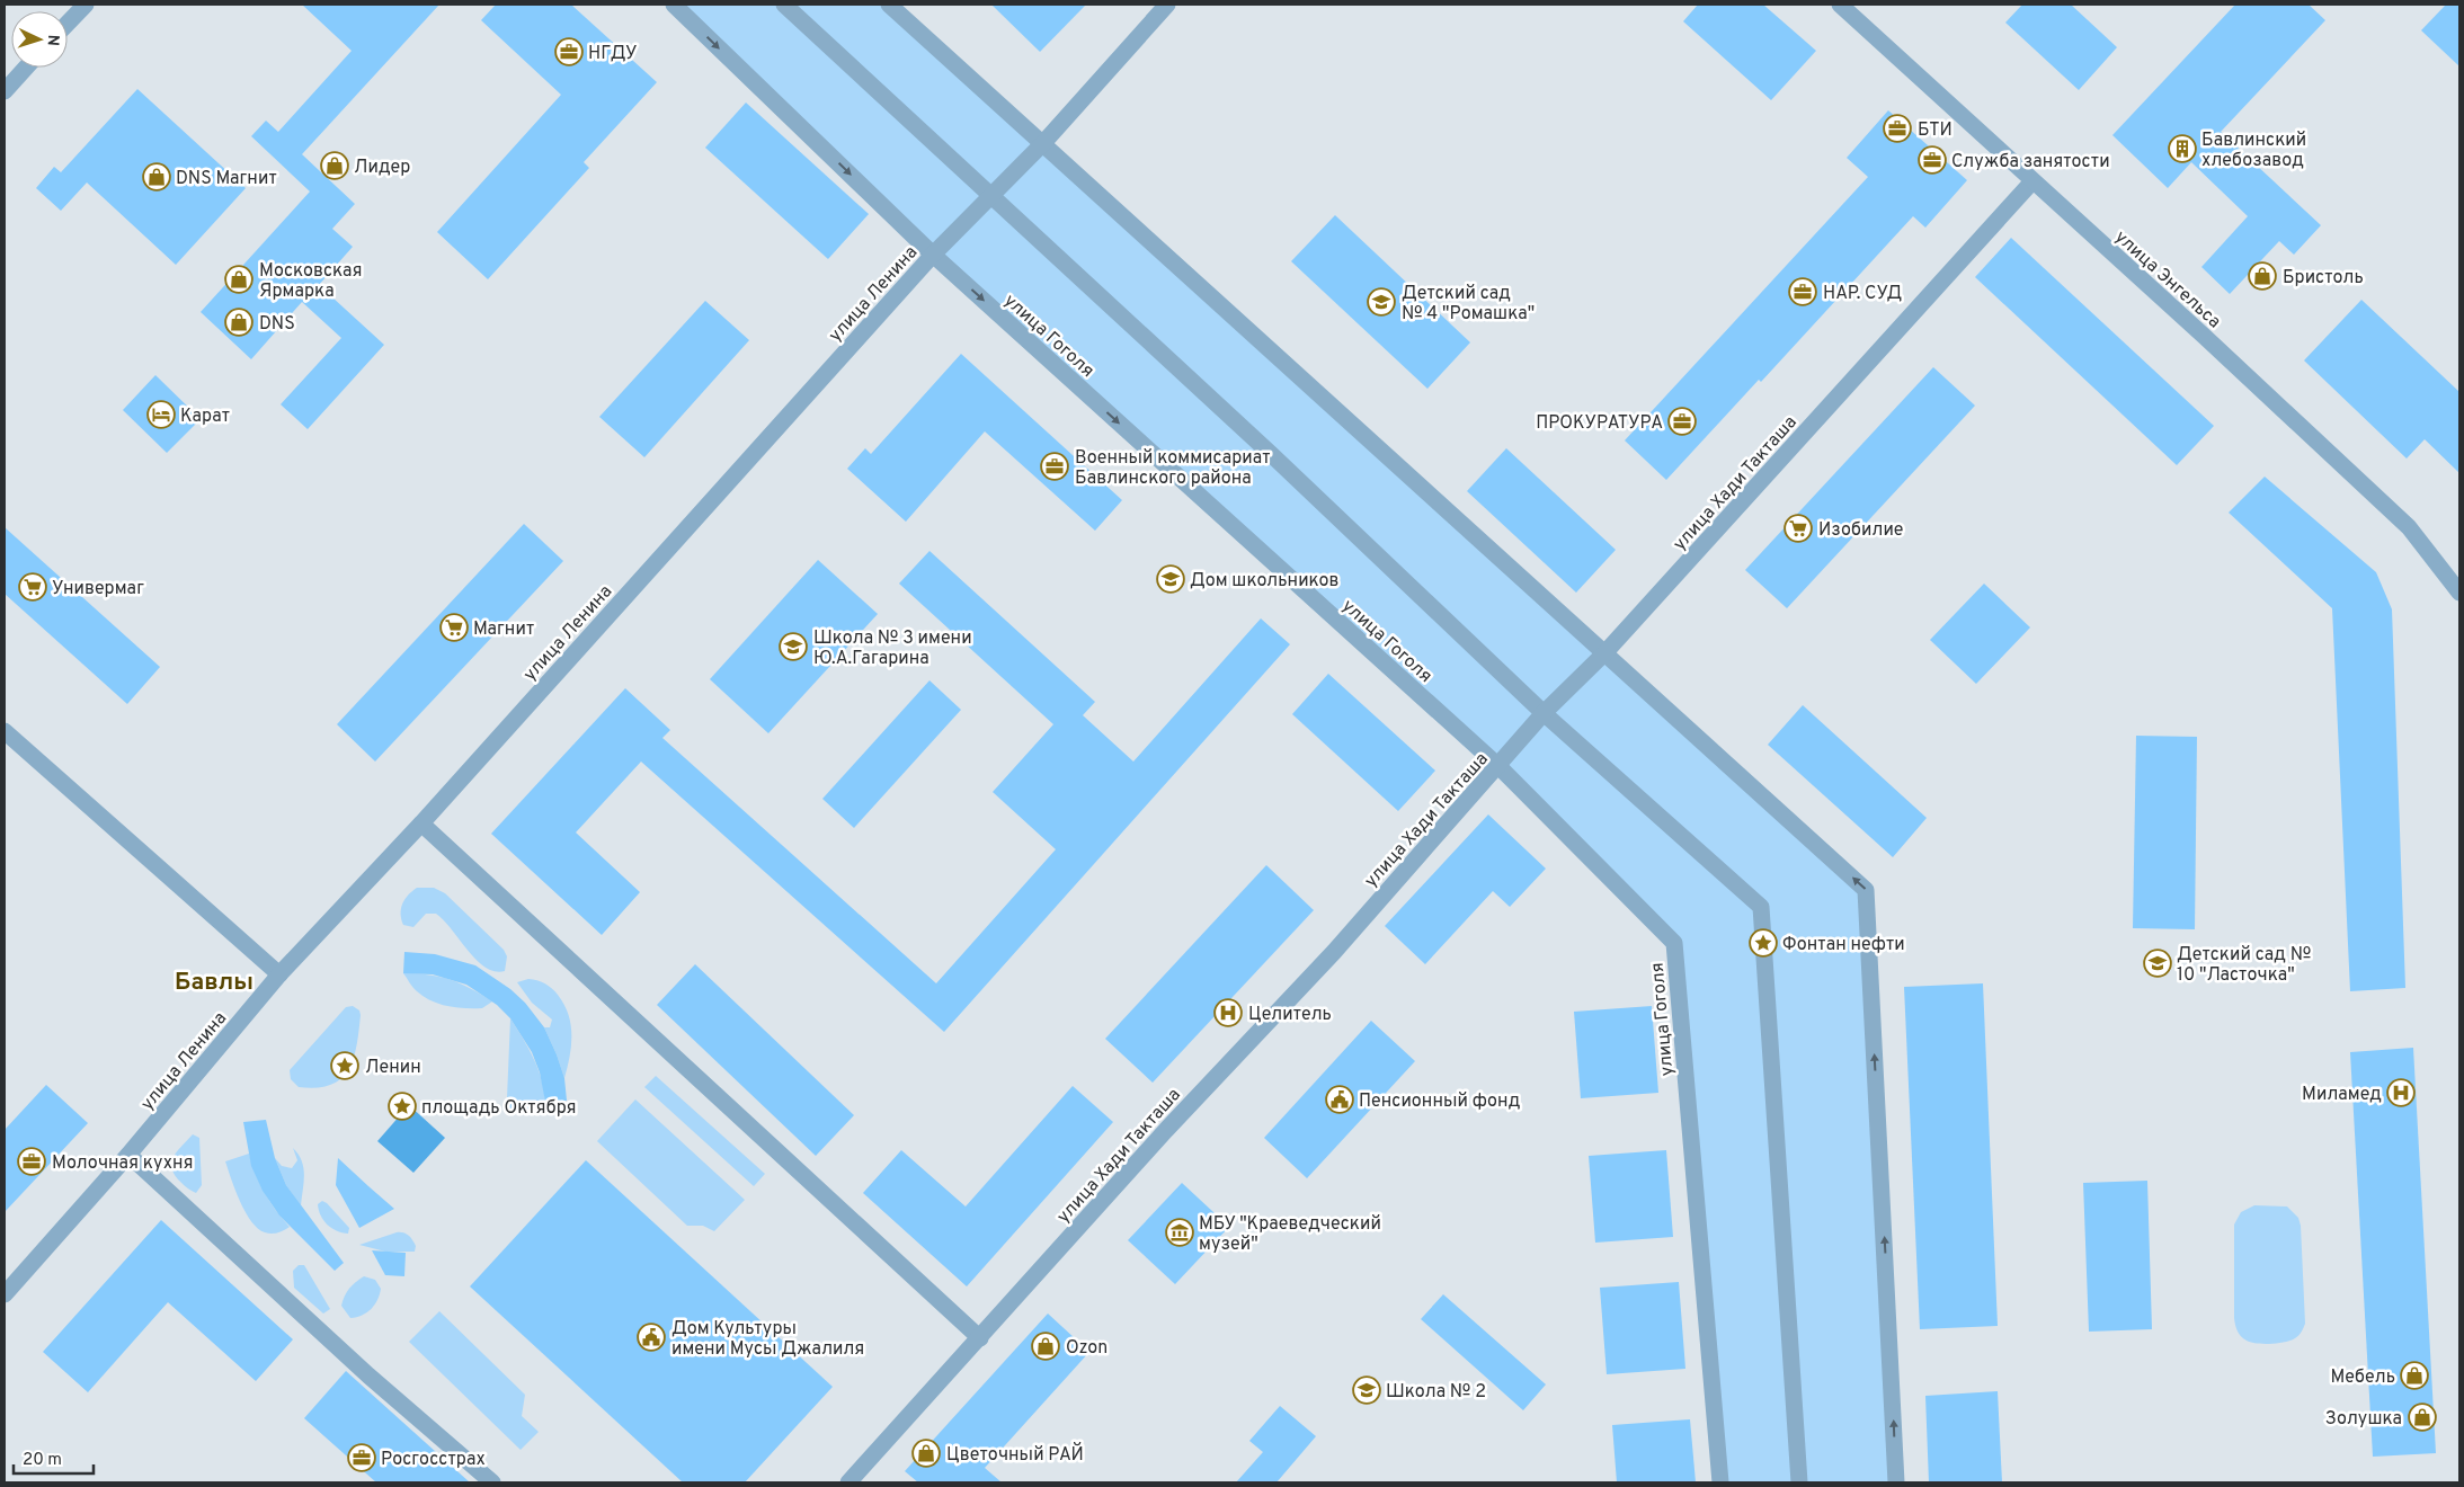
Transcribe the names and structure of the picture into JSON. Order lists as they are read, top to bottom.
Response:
{
  "streets": {
    "street": [
      "улица Энгельса",
      "улица Ленина",
      "улица Гоголя",
      "улица Хади Такташа"
    ]
  },
  "crossings": [
    ["улица Энгельса", "улица Хади Такташа"],
    ["улица Ленина", "улица Гоголя"],
    ["улица Гоголя", "улица Хади Такташа"]
  ],
  "districts": ["Бавлы"],
  "places": {
    "office": [
      "НГДУ",
      "БТИ",
      "Служба занятости",
      "НАР. СУД",
      "ПРОКУРАТУРА",
      "Военный коммисариат Бавлинского района",
      "Молочная кухня",
      "Росгосстрах"
    ],
    "building": ["Бавлинский хлебозавод"],
    "shop": [
      "Лидер",
      "DNS Магнит",
      "Бристоль",
      "Московская Ярмарка",
      "DNS",
      "Ozon",
      "Мебель",
      "Золушка",
      "Цветочный РАЙ"
    ],
    "school or university": [
      "Детский сад № 4 \"Ромашка\"",
      "Дом школьников",
      "Школа № 3 имени Ю.А.Гагарина",
      "Детский сад № 10 \"Ласточка\"",
      "Школа № 2"
    ],
    "hotel": ["Карат"],
    "supermarket": ["Изобилие", "Универмаг", "Магнит"],
    "place": ["Фонтан нефти", "Ленин", "площадь Октября"],
    "hospital": ["Целитель", "Миламед"],
    "public building": ["Пенсионный фонд", "Дом Культуры имени Мусы Джалиля"],
    "museum": ["МБУ \"Краеведческий музей\""]
  },
  "scale_bar": "20 m",
  "north": "right"
}
